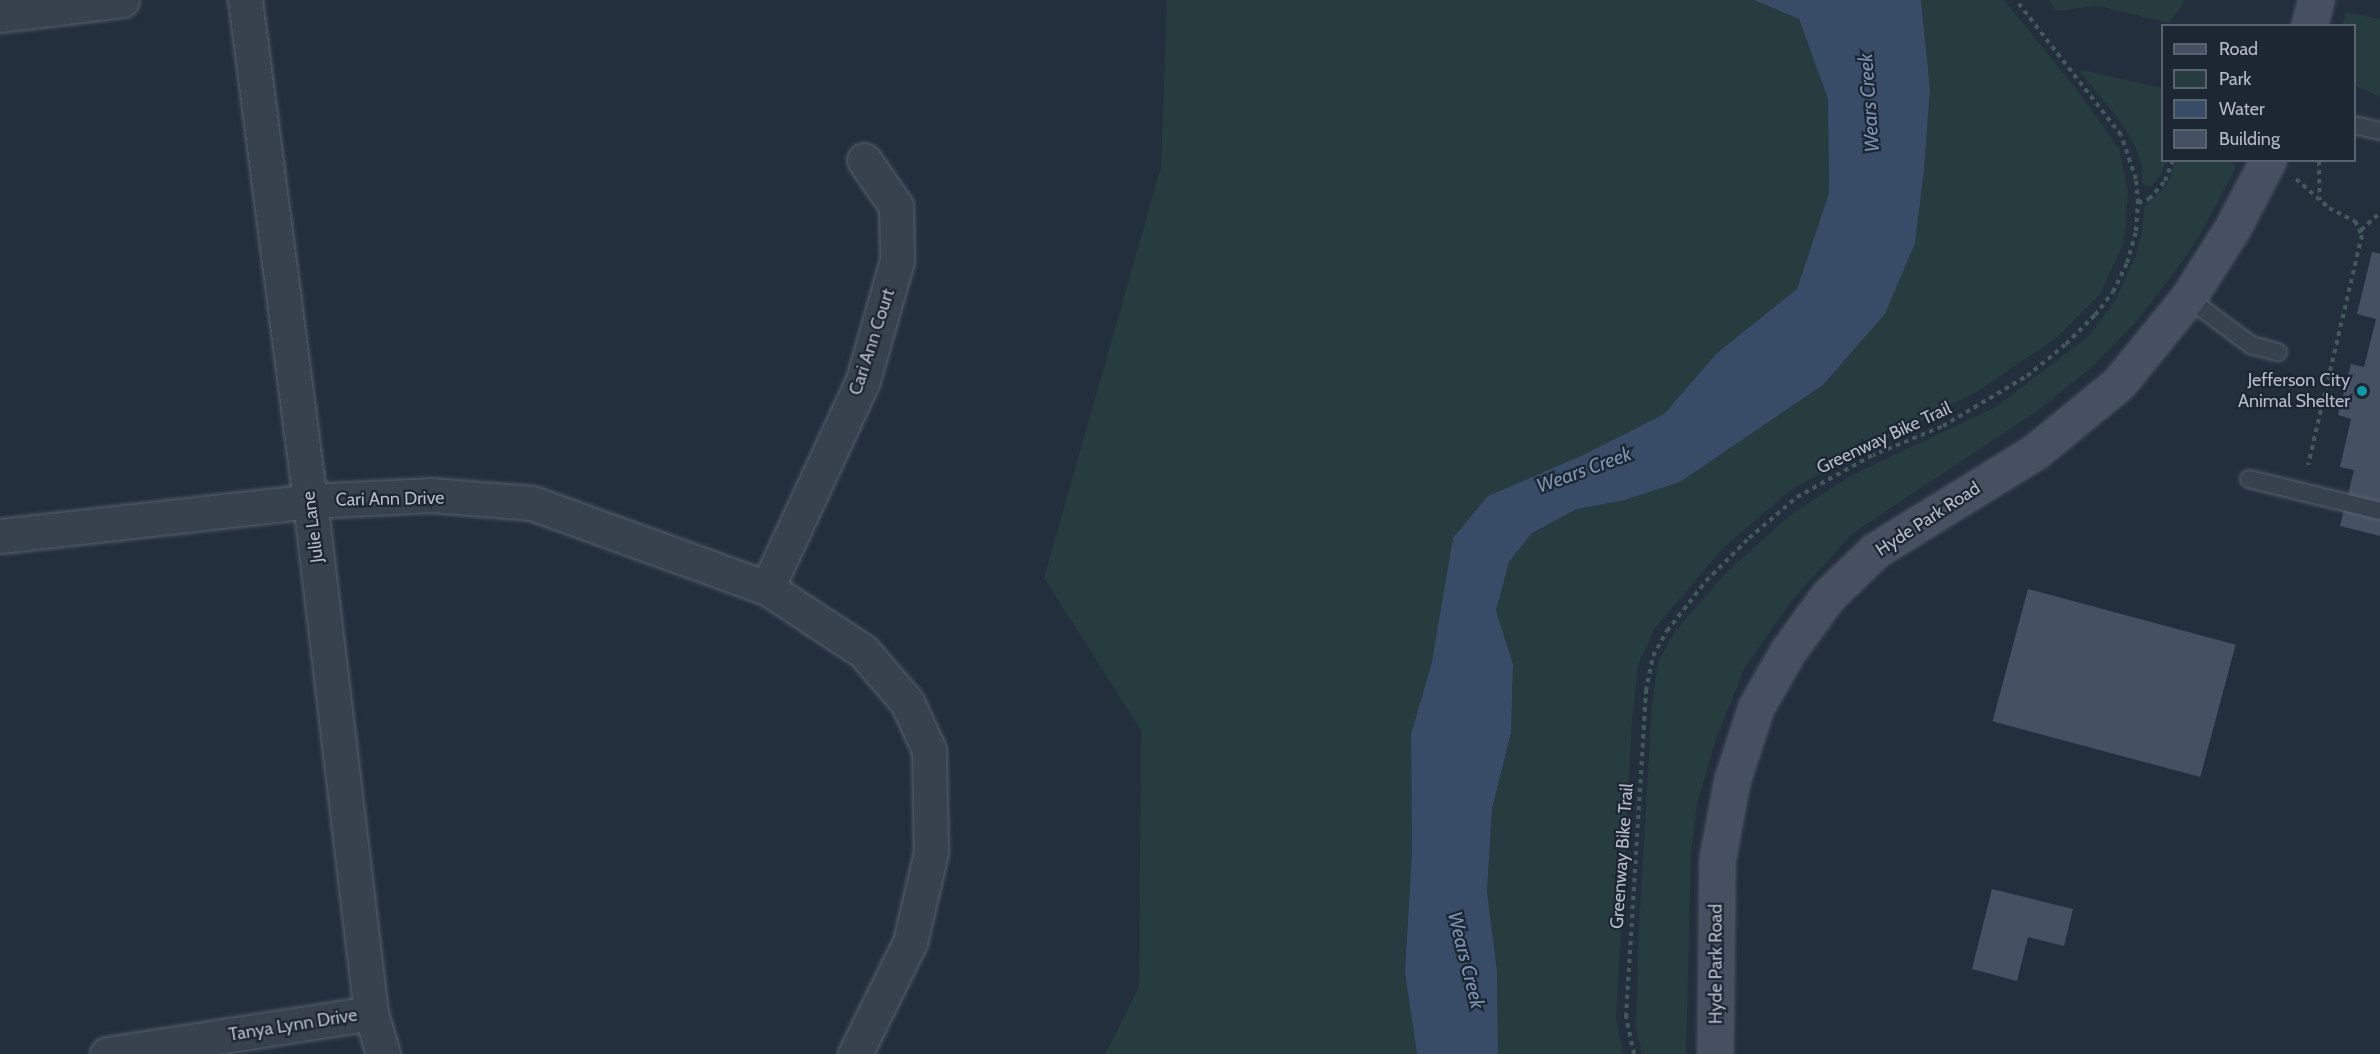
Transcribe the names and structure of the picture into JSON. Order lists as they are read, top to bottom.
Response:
{
  "streets": {
    "street": [
      "Cari Ann Court",
      "Cari Ann Drive",
      "Hyde Park Road",
      "Julie Lane",
      "Tanya Lynn Drive"
    ],
    "path": ["Greenway Bike Trail"]
  },
  "crossings": [
    ["Cari Ann Court", "Cari Ann Drive"],
    ["Cari Ann Drive", "Julie Lane"],
    ["Julie Lane", "Tanya Lynn Drive"]
  ],
  "water": ["Wears Creek"],
  "places": ["Jefferson City Animal Shelter"],
  "legend": [
    "Road",
    "Park",
    "Water",
    "Building"
  ]
}
